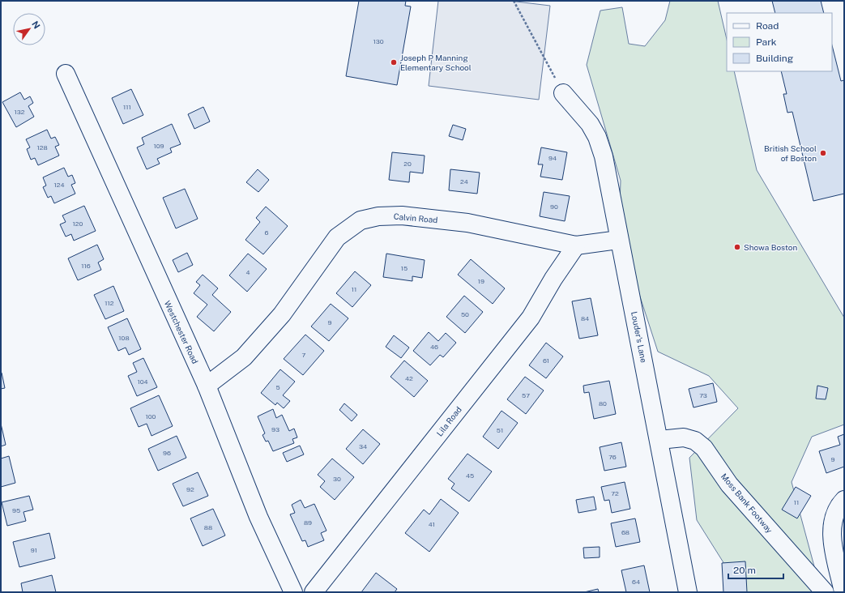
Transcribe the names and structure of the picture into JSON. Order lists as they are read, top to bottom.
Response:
{
  "streets": {
    "street": [
      "Calvin Road",
      "Westchester Road",
      "Louder's Lane",
      "Lila Road",
      "Moss Bank Footway"
    ]
  },
  "crossings": [
    ["Calvin Road", "Westchester Road"],
    ["Calvin Road", "Louder's Lane"],
    ["Calvin Road", "Lila Road"],
    ["Louder's Lane", "Moss Bank Footway"]
  ],
  "places": ["Joseph P Manning Elementary School", "British School of Boston", "Showa Boston"],
  "house_numbers": [
    "130",
    "111",
    "132",
    "109",
    "128",
    "94",
    "20",
    "24",
    "124",
    "90",
    "120",
    "6",
    "116",
    "15",
    "4",
    "19",
    "11",
    "112",
    "50",
    "84",
    "9",
    "108",
    "46",
    "7",
    "61",
    "42",
    "104",
    "5",
    "57",
    "73",
    "80",
    "100",
    "93",
    "51",
    "34",
    "96",
    "76",
    "9",
    "45",
    "30",
    "92",
    "72",
    "11",
    "95",
    "89",
    "41",
    "88",
    "68",
    "91",
    "64"
  ],
  "legend": ["Road", "Park", "Building"],
  "scale_bar": "20 m",
  "north": "top right"
}
